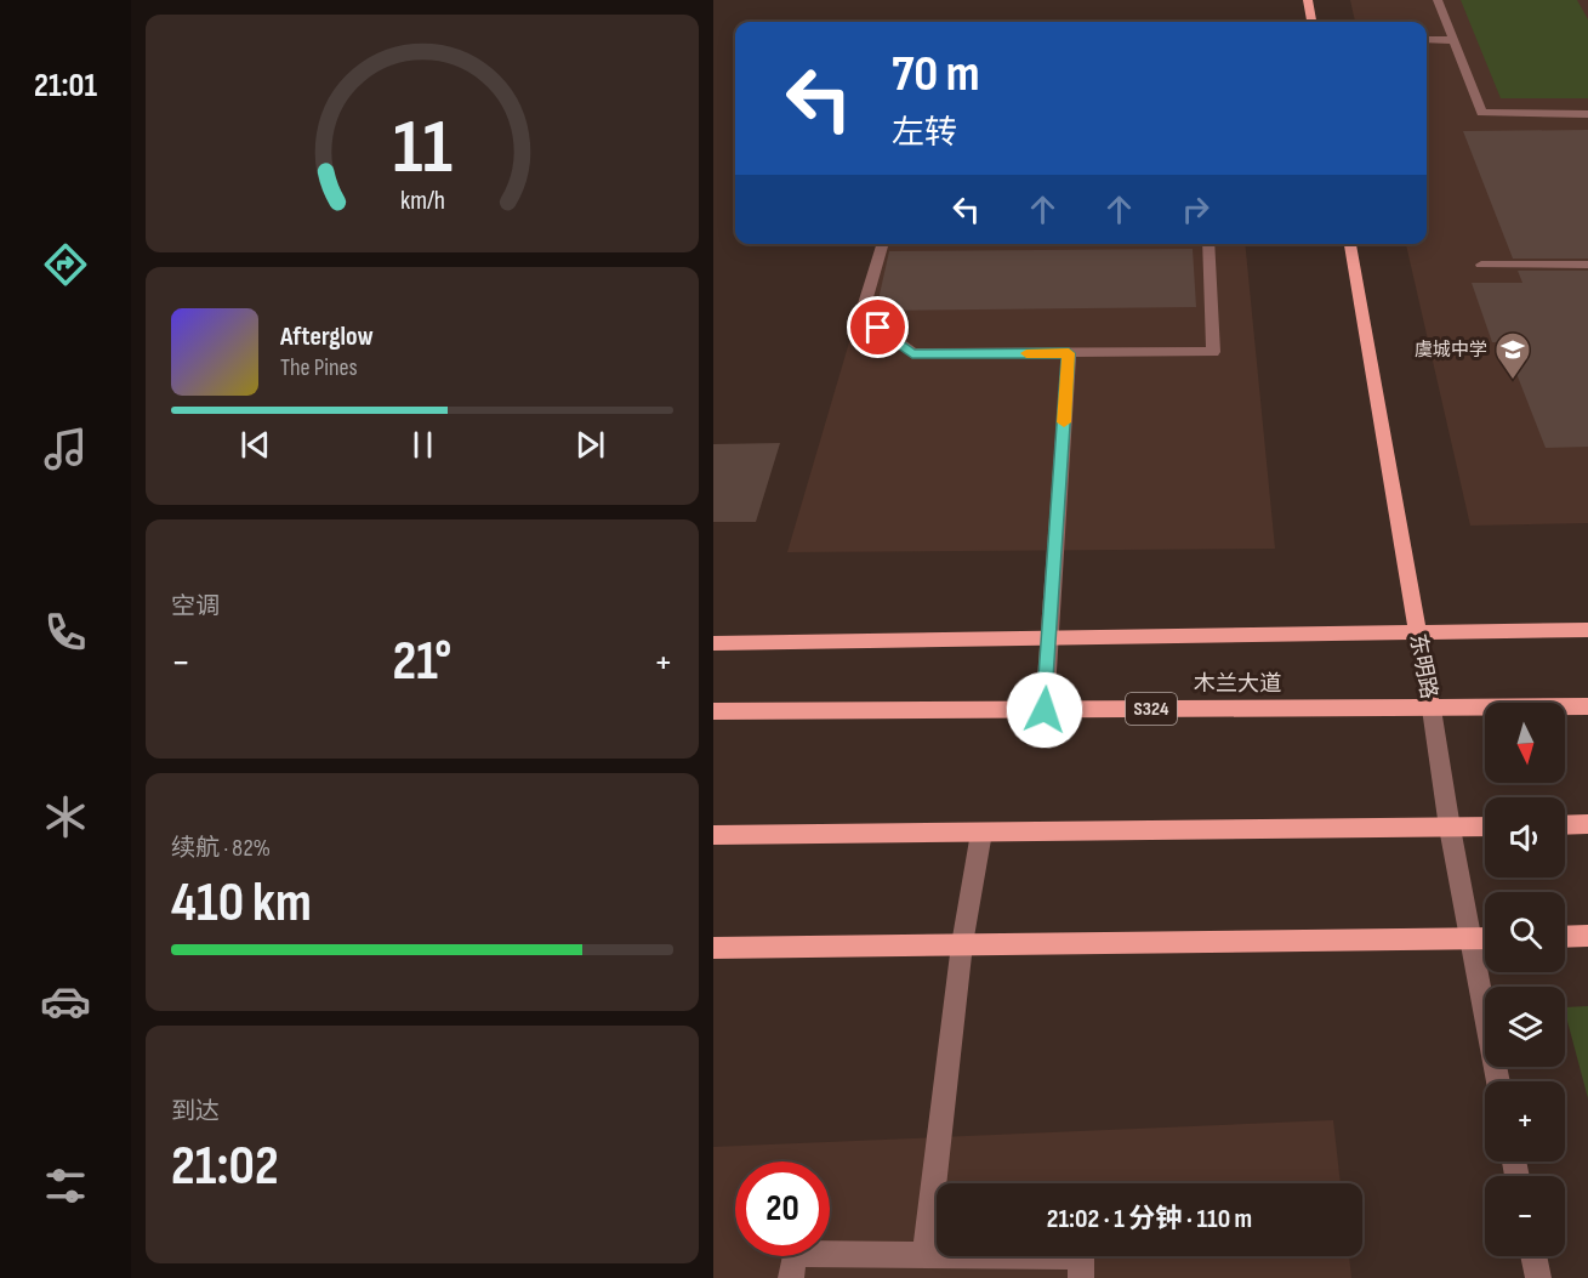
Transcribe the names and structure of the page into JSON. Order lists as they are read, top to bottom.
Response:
{
  "streets": {
    "main road": ["东明路", "木兰大道", "S324"]
  },
  "crossings": [
    ["东明路", "木兰大道"]
  ],
  "places": {
    "school or university": ["虞城中学"]
  },
  "north": "bottom",
  "page": {
    "tabs": "21:01",
    "turn": ["70 m", "左转"],
    "song": ["Afterglow", "The Pines"],
    "tile": [
      "空调",
      ["续航 · 82%", "410 km"],
      ["到达", "21:02"]
    ],
    "heat": ["−", "21°", "+"],
    "map_buttons": ["+", "−"],
    "limit": "20",
    "trip": "21:02 · 1 分钟 · 110 m",
    "gauge": ["11", "km/h"]
  }
}
